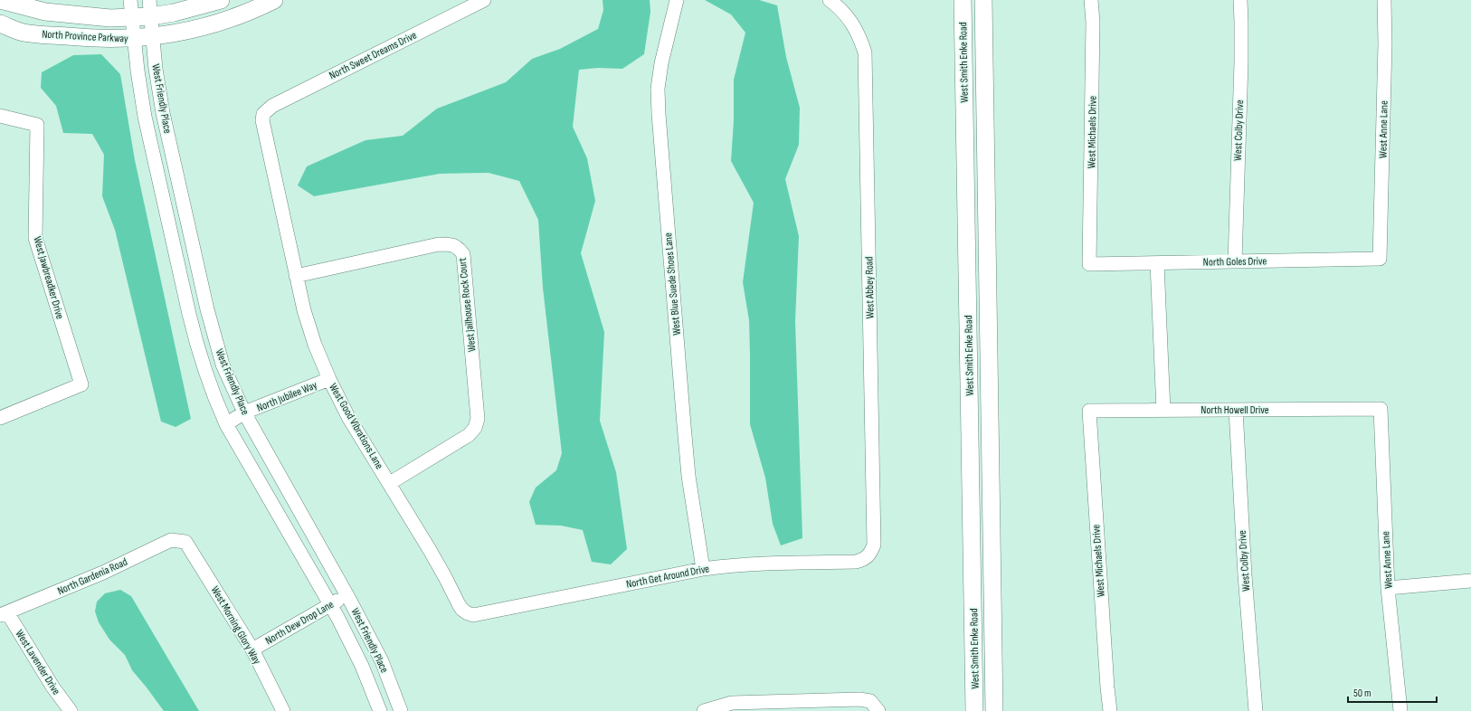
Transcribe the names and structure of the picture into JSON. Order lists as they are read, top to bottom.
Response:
{
  "streets": {
    "street": [
      "North Province Parkway",
      "North Sweet Dreams Drive",
      "West Smith Enke Road",
      "West Friendly Place",
      "West Anne Lane",
      "West Colby Drive",
      "West Michaels Drive",
      "North Goles Drive",
      "West Jawbreadker Drive",
      "West Blue Suede Shoes Lane",
      "West Abbey Road",
      "West Jailhouse Rock Court",
      "North Jubilee Way",
      "North Howell Drive",
      "West Good Vibrations Lane",
      "North Gardenia Road",
      "North Get Around Drive",
      "North Dew Drop Lane",
      "West Morning Glory Way",
      "West Lavender Drive"
    ]
  },
  "crossings": [
    ["North Province Parkway", "West Friendly Place"],
    ["North Sweet Dreams Drive", "West Good Vibrations Lane"],
    ["West Friendly Place", "North Jubilee Way"],
    ["West Friendly Place", "North Dew Drop Lane"],
    ["West Anne Lane", "North Goles Drive"],
    ["West Anne Lane", "North Howell Drive"],
    ["West Colby Drive", "North Goles Drive"],
    ["West Colby Drive", "North Howell Drive"],
    ["West Michaels Drive", "North Goles Drive"],
    ["West Michaels Drive", "North Howell Drive"],
    ["West Blue Suede Shoes Lane", "North Get Around Drive"],
    ["West Abbey Road", "North Get Around Drive"],
    ["West Jailhouse Rock Court", "West Good Vibrations Lane"],
    ["North Jubilee Way", "West Good Vibrations Lane"],
    ["West Good Vibrations Lane", "North Get Around Drive"],
    ["North Gardenia Road", "West Morning Glory Way"],
    ["North Gardenia Road", "West Lavender Drive"],
    ["North Dew Drop Lane", "West Morning Glory Way"]
  ],
  "scale_bar": "50 m"
}
